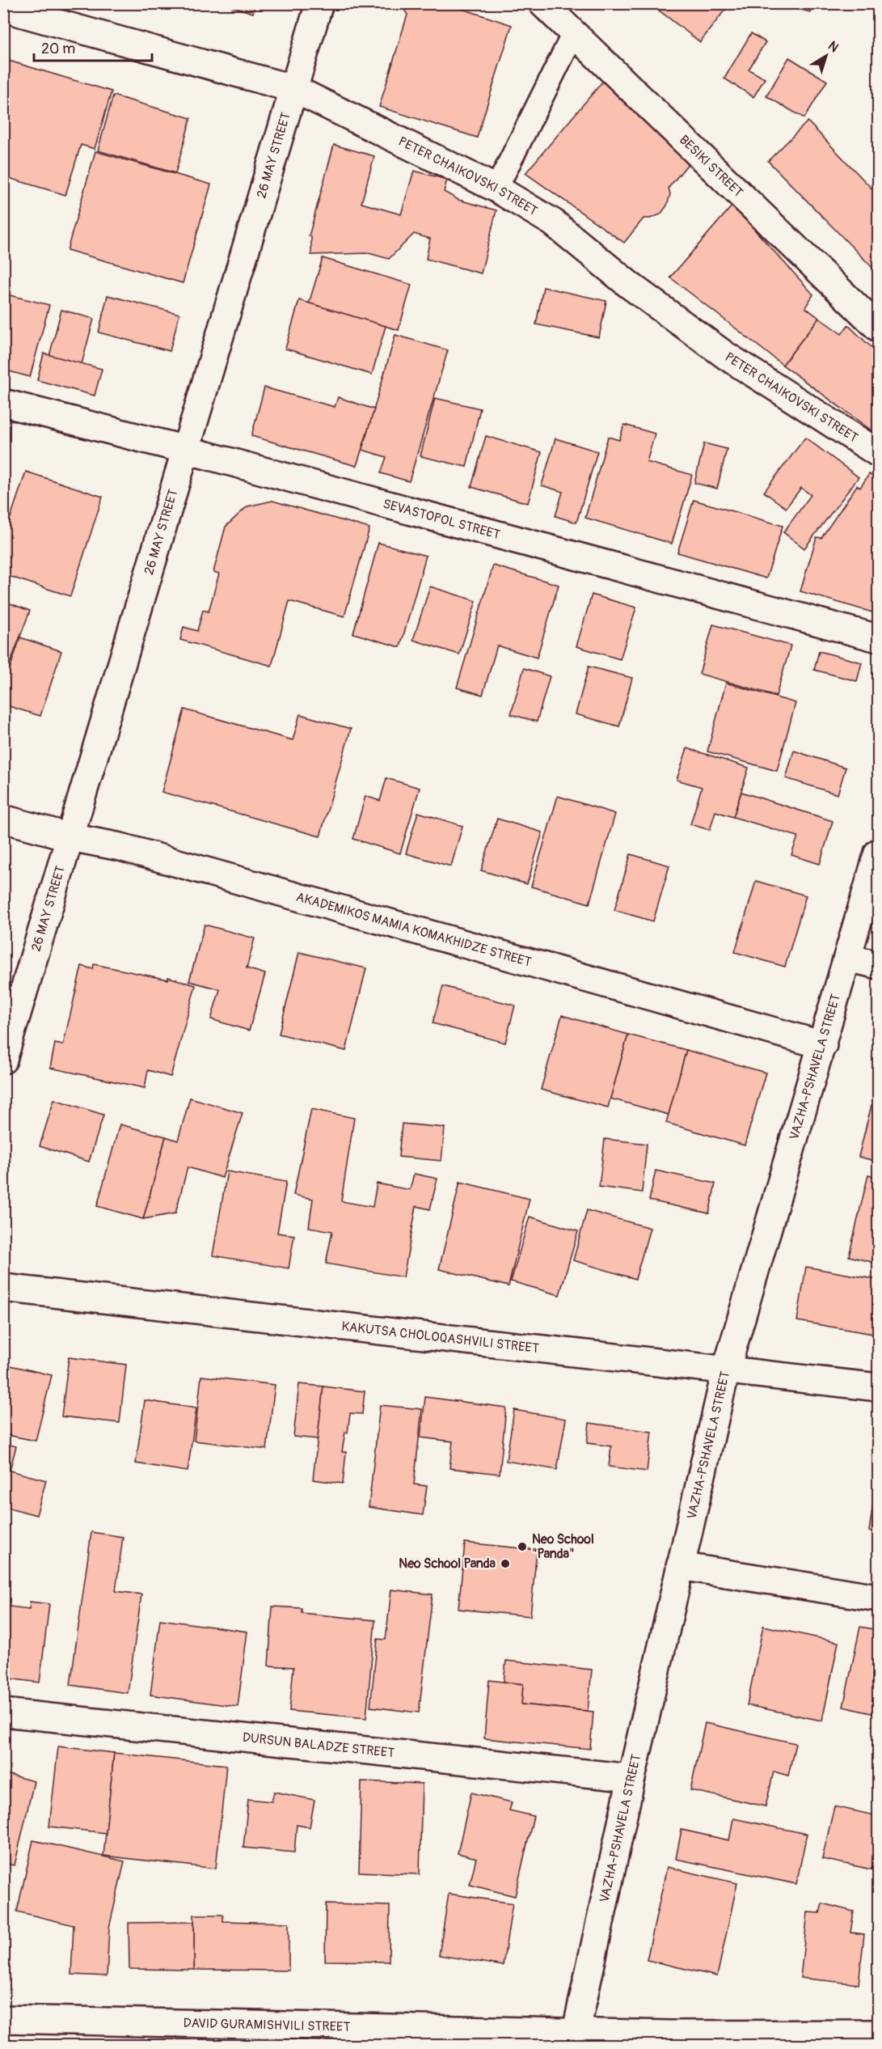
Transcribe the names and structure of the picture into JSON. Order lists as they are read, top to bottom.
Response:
{
  "streets": {
    "street": [
      "26 MAY STREET",
      "BESIKI STREET",
      "PETER CHAIKOVSKI STREET",
      "SEVASTOPOL STREET",
      "AKADEMIKOS MAMIA KOMAKHIDZE STREET",
      "VAZHA-PSHAVELA STREET",
      "KAKUTSA CHOLOQASHVILI STREET",
      "DURSUN BALADZE STREET",
      "DAVID GURAMISHVILI STREET"
    ]
  },
  "crossings": [
    ["26 MAY STREET", "PETER CHAIKOVSKI STREET"],
    ["26 MAY STREET", "SEVASTOPOL STREET"],
    ["26 MAY STREET", "AKADEMIKOS MAMIA KOMAKHIDZE STREET"],
    ["AKADEMIKOS MAMIA KOMAKHIDZE STREET", "VAZHA-PSHAVELA STREET"],
    ["VAZHA-PSHAVELA STREET", "KAKUTSA CHOLOQASHVILI STREET"],
    ["VAZHA-PSHAVELA STREET", "DURSUN BALADZE STREET"],
    ["VAZHA-PSHAVELA STREET", "DAVID GURAMISHVILI STREET"]
  ],
  "places": ["Neo School \"Panda\"", "Neo School Panda"],
  "scale_bar": "20 m",
  "north": "top right"
}
